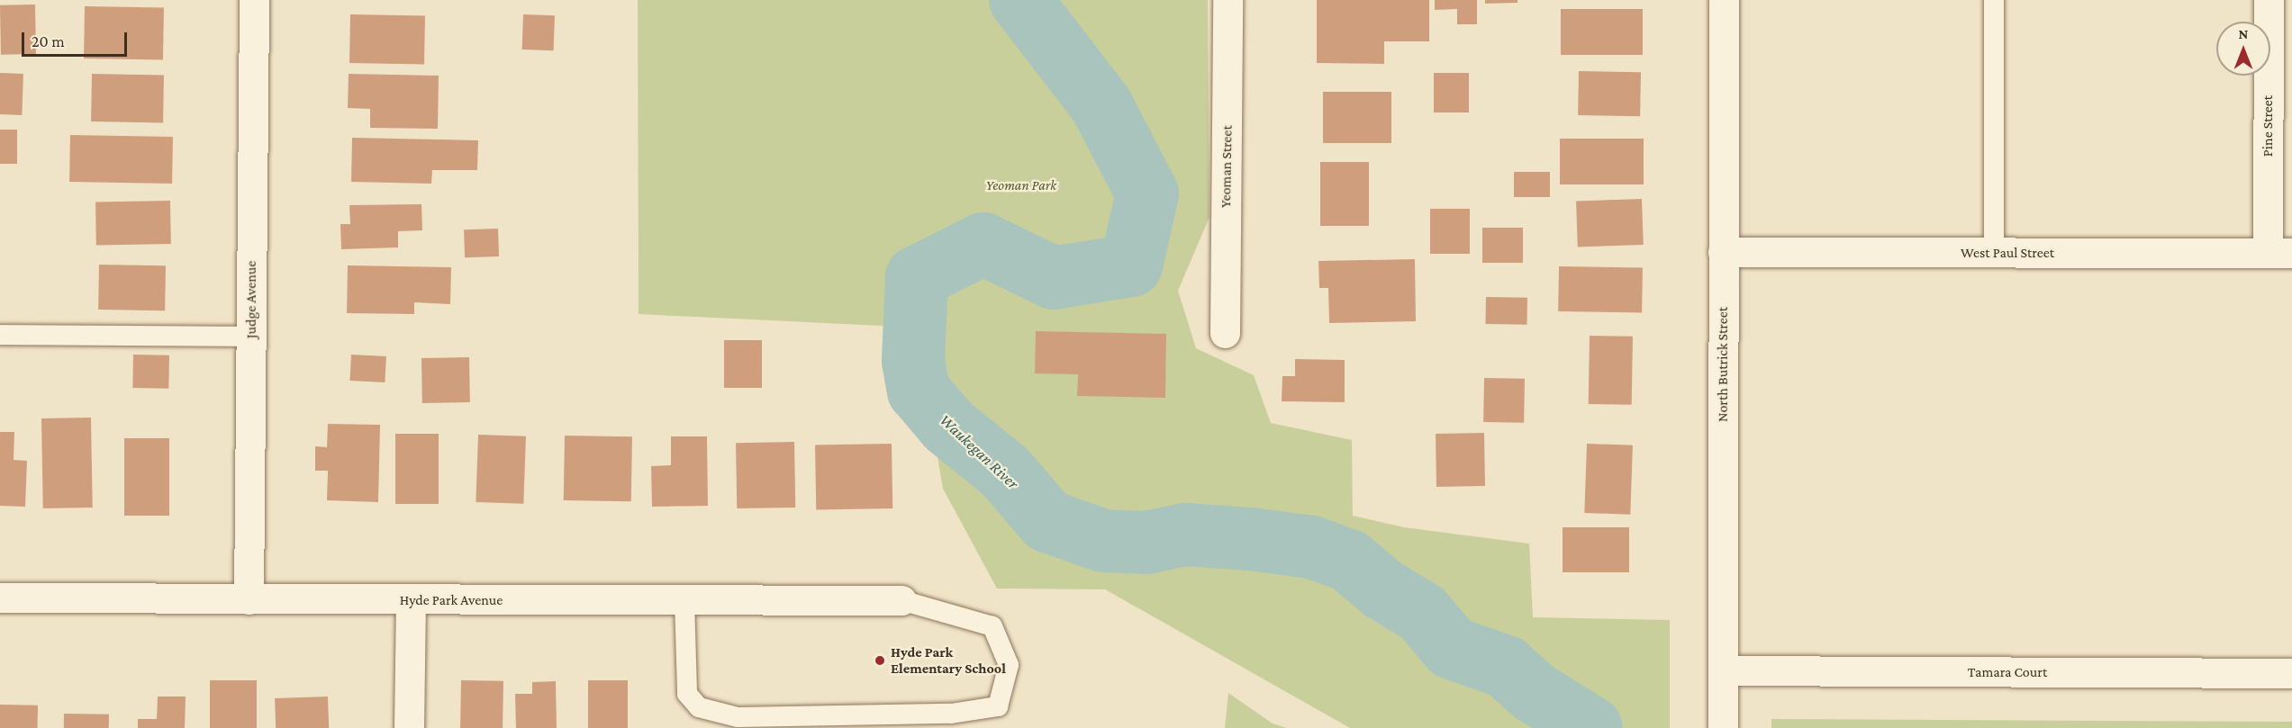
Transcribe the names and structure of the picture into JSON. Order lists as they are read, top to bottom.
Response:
{
  "streets": {
    "street": [
      "Pine Street",
      "Yeoman Street",
      "West Paul Street",
      "Judge Avenue",
      "North Butrick Street",
      "Hyde Park Avenue",
      "Tamara Court"
    ]
  },
  "crossings": [
    ["Pine Street", "West Paul Street"],
    ["West Paul Street", "North Butrick Street"],
    ["Judge Avenue", "Hyde Park Avenue"],
    ["North Butrick Street", "Tamara Court"]
  ],
  "water": ["Waukegan River"],
  "parks": ["Yeoman Park"],
  "places": ["Hyde Park Elementary School"],
  "scale_bar": "20 m",
  "north": "top"
}
